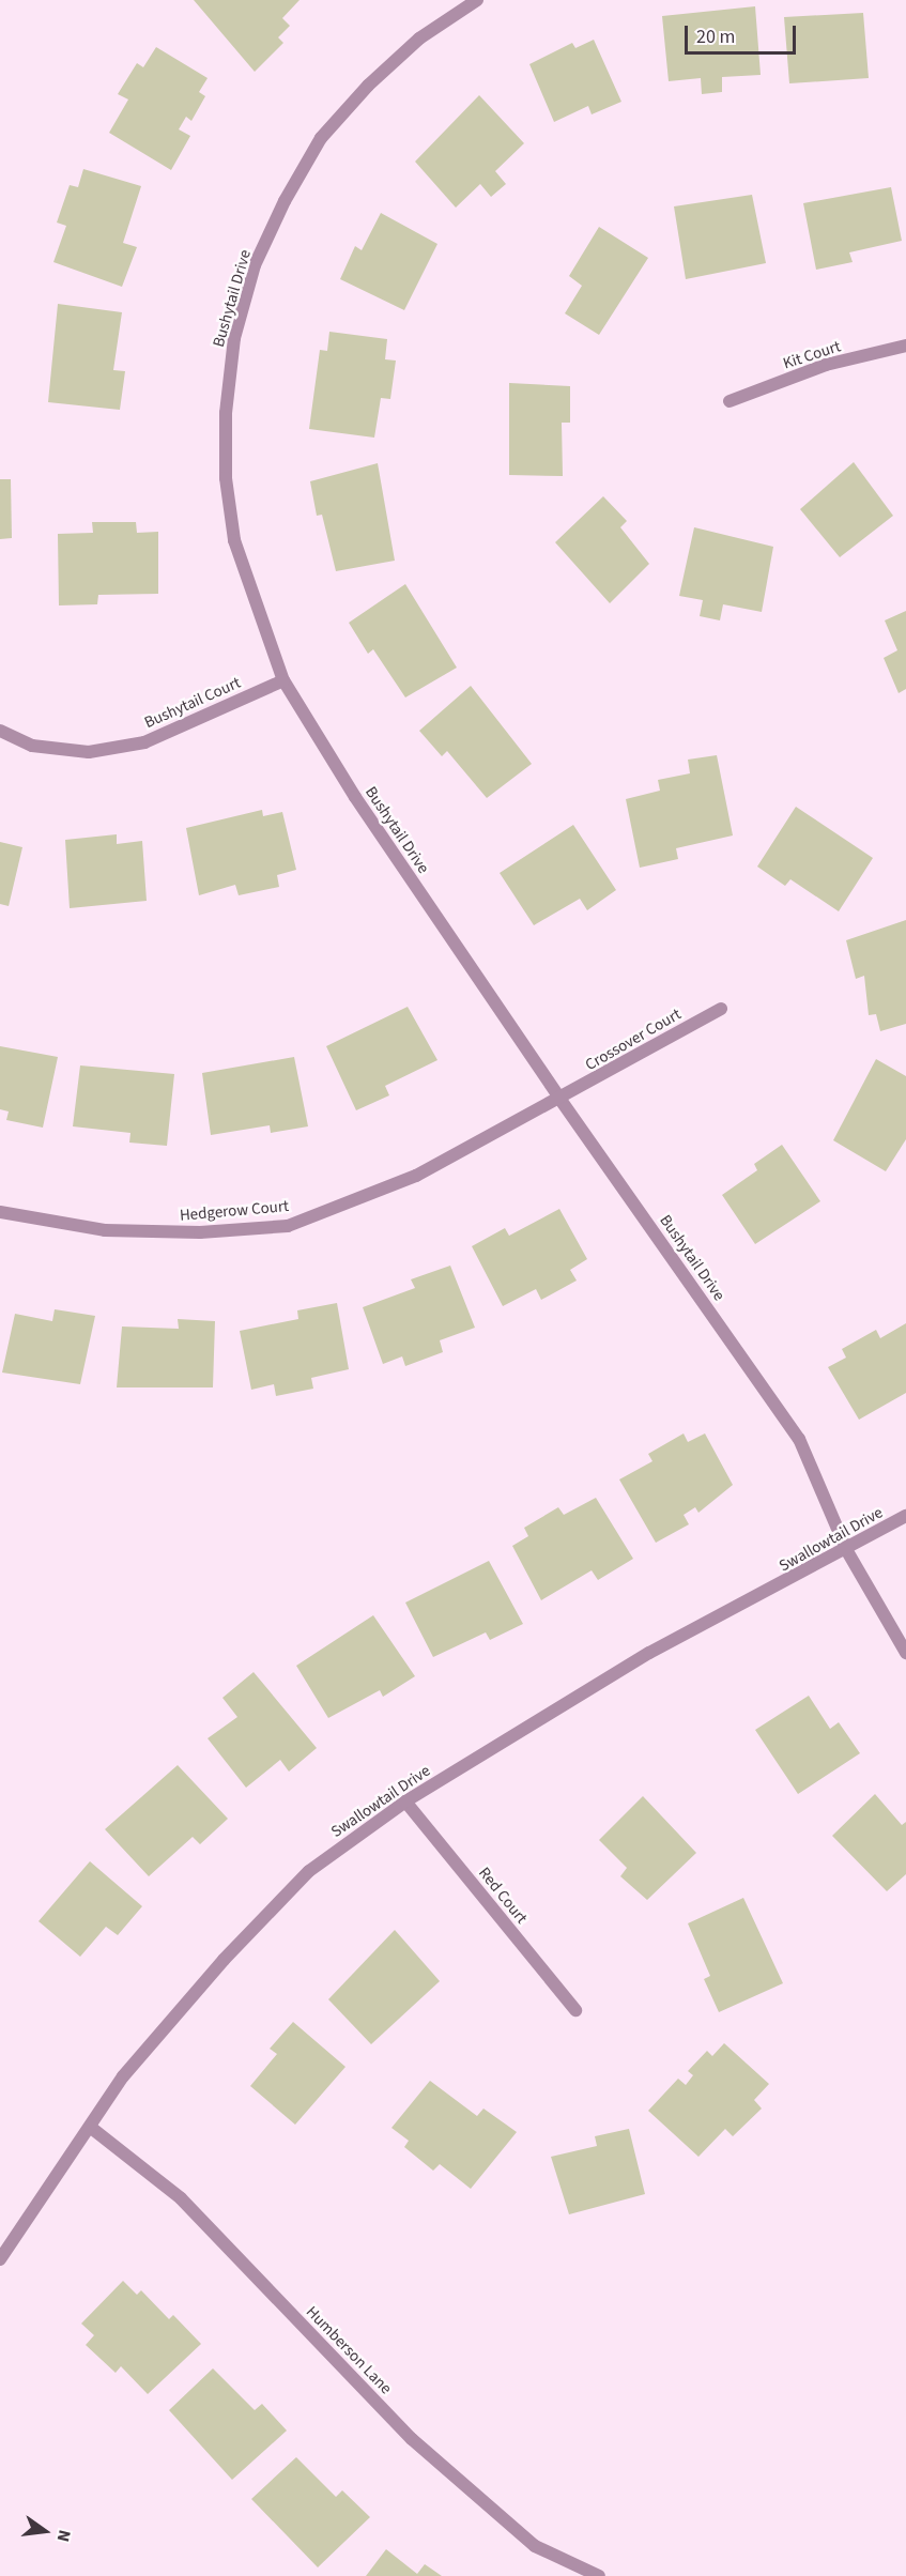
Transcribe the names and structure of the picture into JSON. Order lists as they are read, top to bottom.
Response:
{
  "streets": {
    "street": [
      "Bushytail Drive",
      "Kit Court",
      "Bushytail Court",
      "Crossover Court",
      "Hedgerow Court",
      "Swallowtail Drive",
      "Red Court",
      "Humberson Lane"
    ]
  },
  "crossings": [
    ["Bushytail Drive", "Bushytail Court"],
    ["Bushytail Drive", "Crossover Court"],
    ["Bushytail Drive", "Hedgerow Court"],
    ["Bushytail Drive", "Swallowtail Drive"],
    ["Crossover Court", "Hedgerow Court"],
    ["Swallowtail Drive", "Red Court"],
    ["Swallowtail Drive", "Humberson Lane"]
  ],
  "scale_bar": "20 m",
  "north": "right"
}
